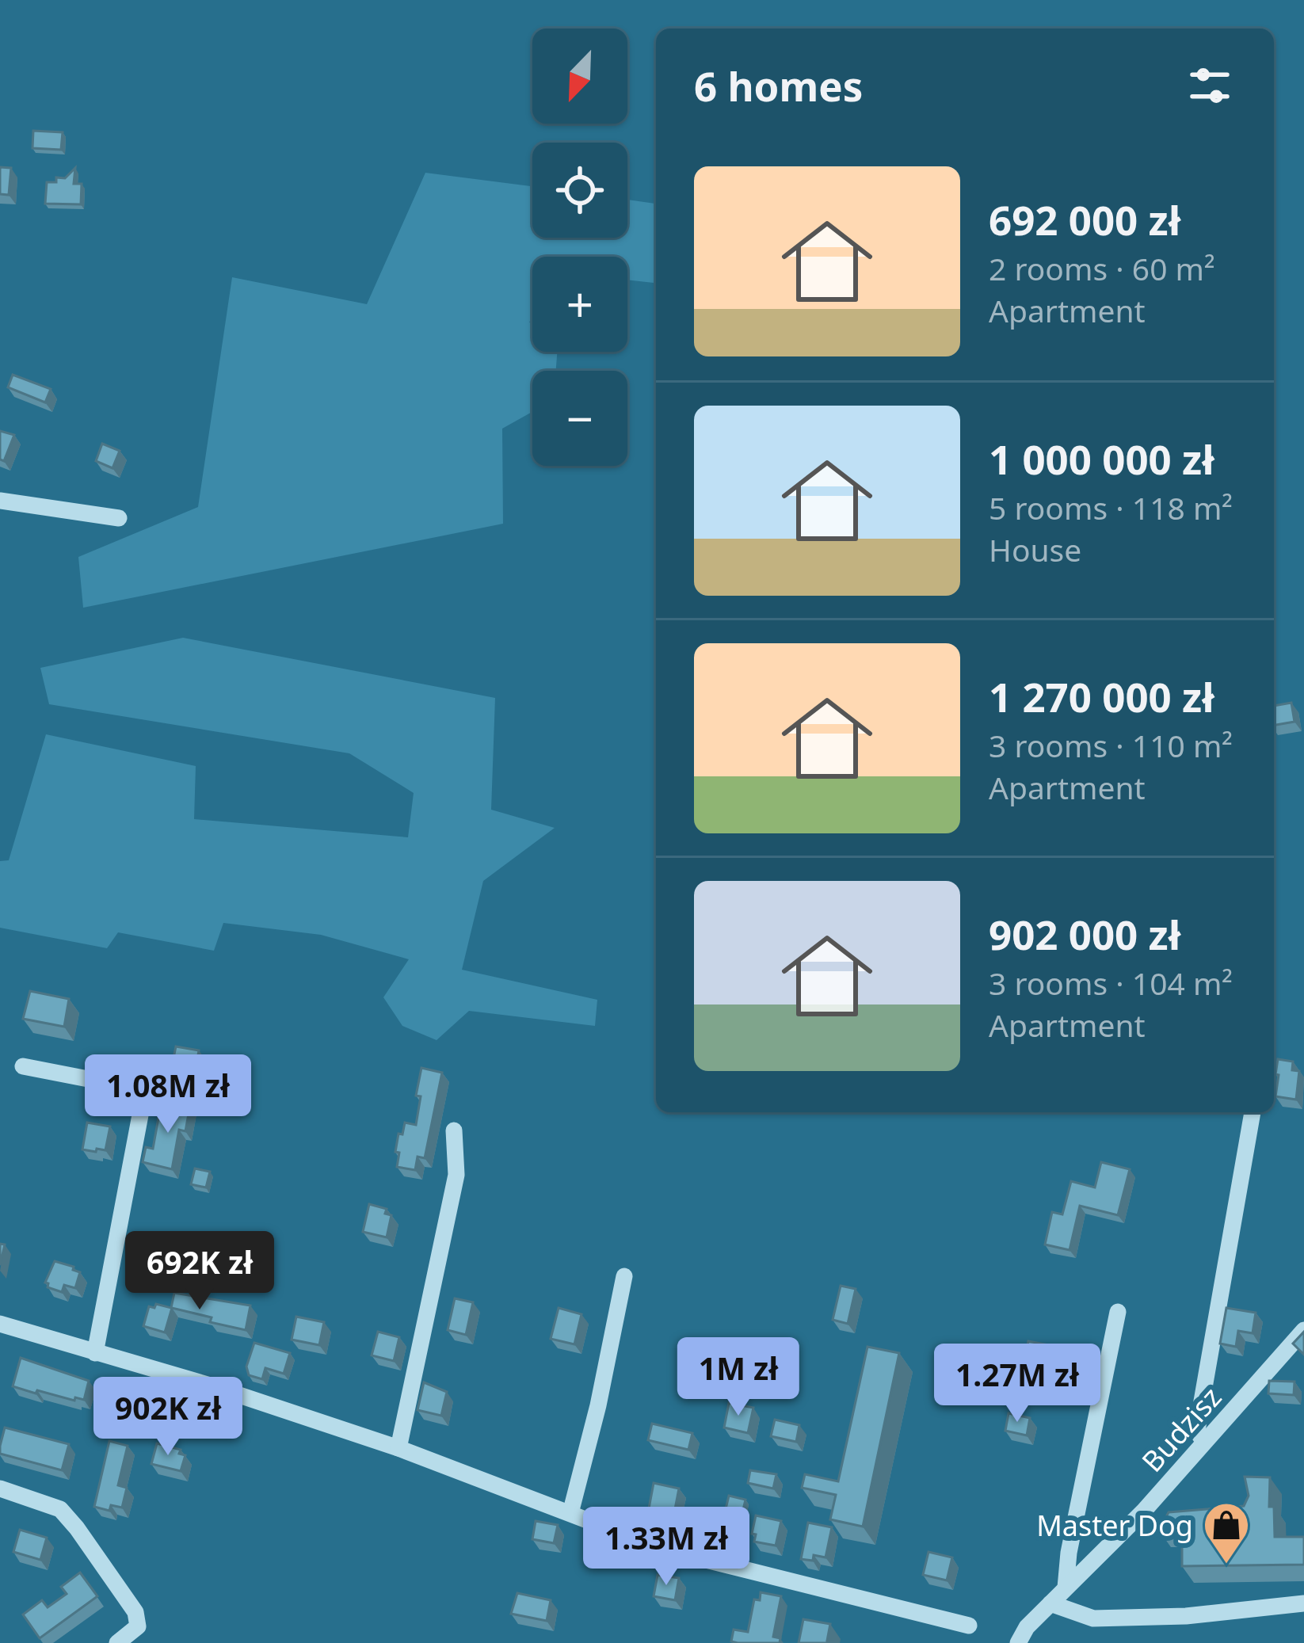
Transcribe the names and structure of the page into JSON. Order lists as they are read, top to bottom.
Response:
{
  "streets": {
    "street": ["Budzisz"]
  },
  "places": {
    "shop": ["Master Dog"]
  },
  "north": "bottom left",
  "page": {
    "map_buttons": ["+", "−"],
    "heading": "6 homes",
    "list": [
      {
        "name": "692 000 zł",
        "note": "2 rooms · 60 m² · Apartment"
      },
      {
        "name": "1 000 000 zł",
        "note": "5 rooms · 118 m² · House"
      },
      {
        "name": "1 270 000 zł",
        "note": "3 rooms · 110 m² · Apartment"
      },
      {
        "name": "902 000 zł",
        "note": "3 rooms · 104 m² · Apartment"
      }
    ],
    "price": [
      "1.08M zł",
      "692K zł",
      "1M zł",
      "1.27M zł",
      "902K zł",
      "1.33M zł"
    ]
  }
}
